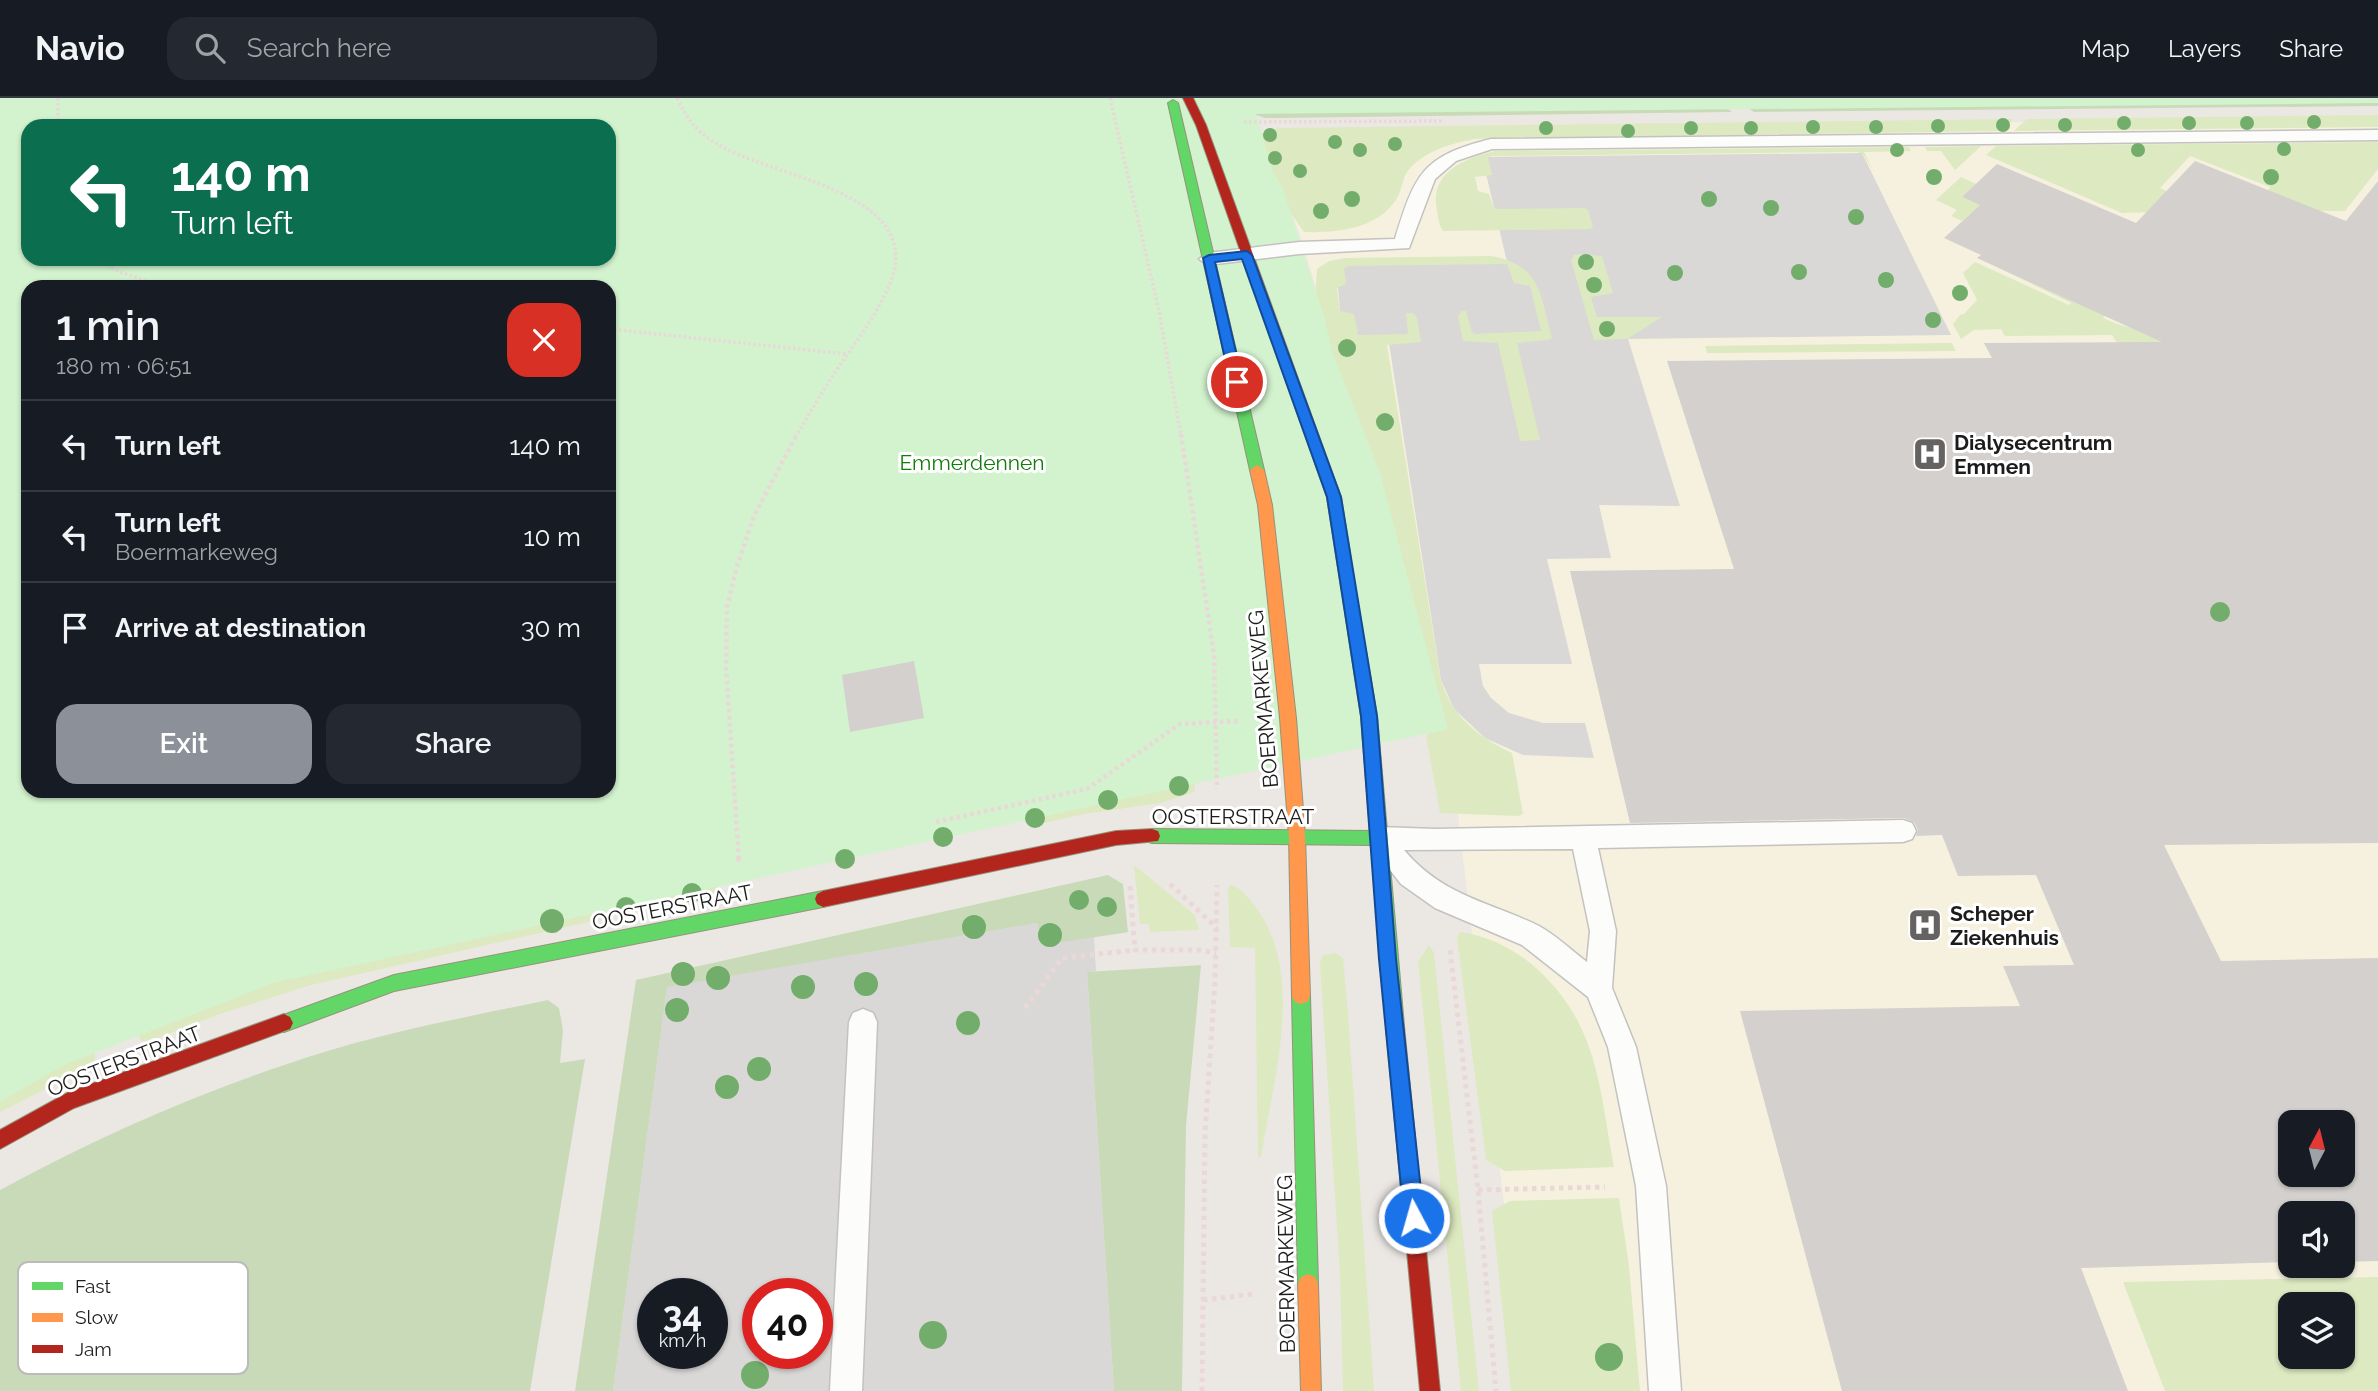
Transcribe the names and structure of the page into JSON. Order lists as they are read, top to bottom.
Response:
{
  "streets": {
    "street": ["BOERMARKEWEG", "OOSTERSTRAAT"]
  },
  "crossings": [
    ["BOERMARKEWEG", "OOSTERSTRAAT"]
  ],
  "parks": ["Emmerdennen"],
  "places": {
    "hospital": ["Dialysecentrum Emmen", "Scheper Ziekenhuis"]
  },
  "legend": ["Fast", "Slow", "Jam"],
  "north": "top",
  "page": {
    "header": "Navio",
    "search": "Search here",
    "nav": ["Map", "Layers", "Share"],
    "turn": ["140 m", "Turn left"],
    "heading": ["1 min", "180 m · 06:51"],
    "list": [
      {
        "name": "Turn left",
        "value": "140 m"
      },
      {
        "name": "Turn left",
        "note": "Boermarkeweg",
        "value": "10 m"
      },
      {
        "name": "Arrive at destination",
        "value": "30 m"
      }
    ],
    "buttons": ["Exit", "Share"],
    "speed": "34 km/h",
    "limit": "40"
  }
}
